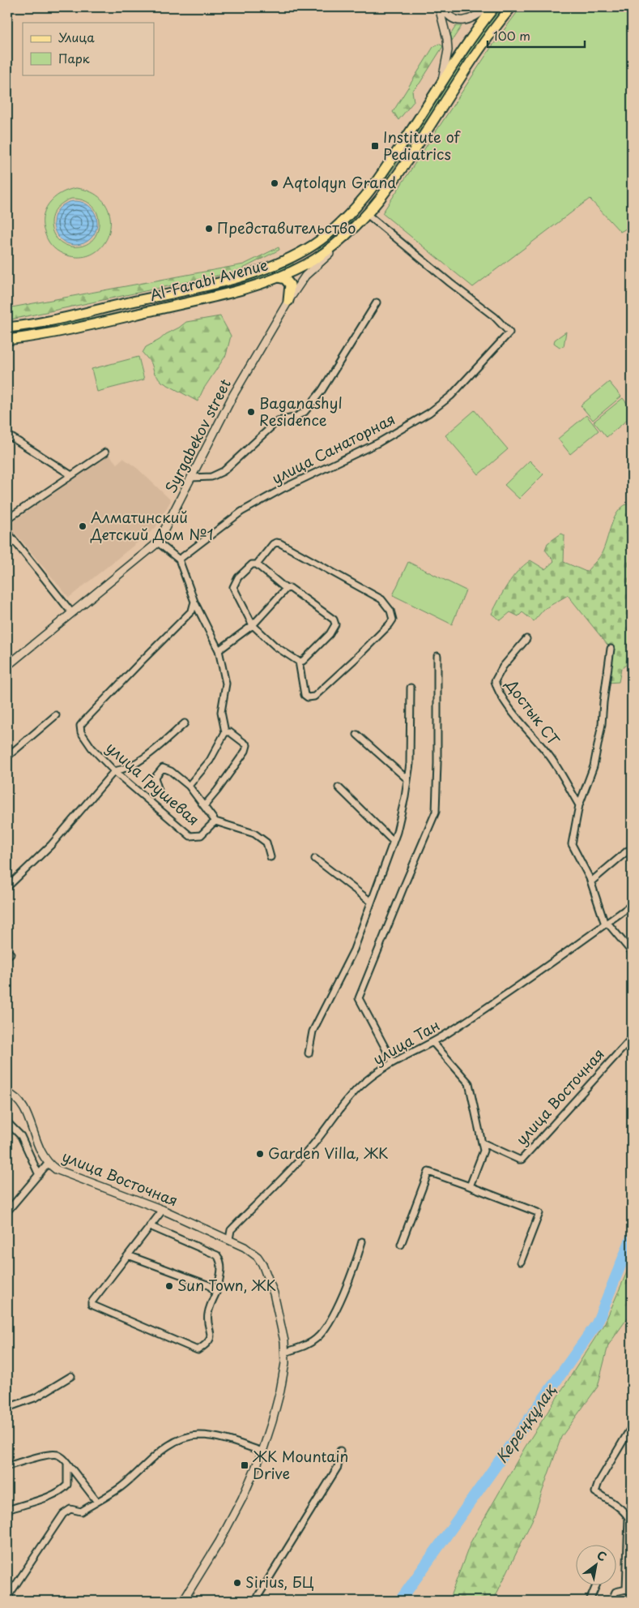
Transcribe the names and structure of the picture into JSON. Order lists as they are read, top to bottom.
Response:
{
  "streets": {
    "main road": ["Al-Farabi Avenue"],
    "street": [
      "Syrgabekov street",
      "улица Санаторная",
      "Достык СТ",
      "улица Грушевая",
      "улица Тан",
      "улица Восточная"
    ]
  },
  "crossings": [
    ["Al-Farabi Avenue", "Syrgabekov street"],
    ["Al-Farabi Avenue", "улица Санаторная"],
    ["Syrgabekov street", "улица Санаторная"],
    ["улица Тан", "улица Восточная"]
  ],
  "water": ["Кереңқұлақ"],
  "places": {
    "transit": ["Institute of Pediatrics", "ЖК Mountain Drive"],
    "other": [
      "Aqtolqyn Grand",
      "Представительство",
      "Baganashyl Residence",
      "Алматинский Детский Дом №1",
      "Garden Villa, ЖК",
      "Sun Town, ЖК",
      "Sirius, БЦ"
    ]
  },
  "legend": ["Улица", "Парк"],
  "scale_bar": "100 m",
  "north": "top right"
}
